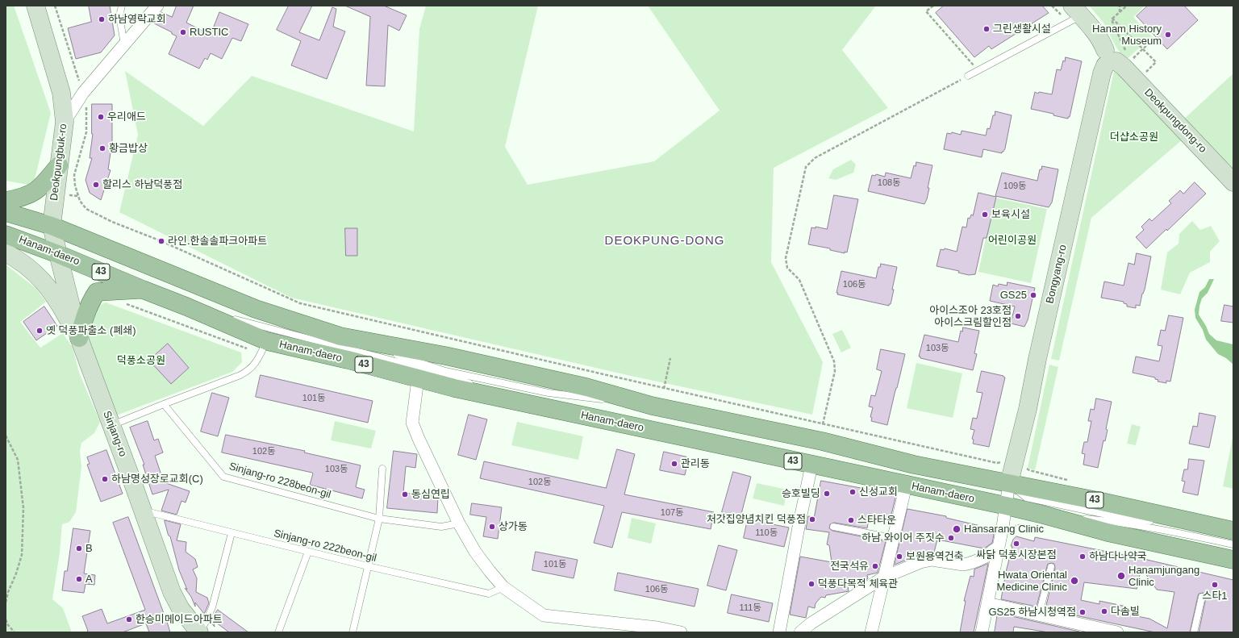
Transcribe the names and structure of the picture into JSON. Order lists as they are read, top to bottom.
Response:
{
  "streets": {
    "main road": ["Hanam-daero", "43"],
    "street": [
      "Deokpungdong-ro",
      "Deokpungbuk-ro",
      "Bongyang-ro",
      "Sinjang-ro"
    ],
    "lane": ["Sinjang-ro 228beon-gil", "Sinjang-ro 222beon-gil"]
  },
  "crossings": [
    ["Deokpungdong-ro", "Bongyang-ro"],
    ["Deokpungbuk-ro", "Hanam-daero"],
    ["Deokpungbuk-ro", "Sinjang-ro"],
    ["Hanam-daero", "Bongyang-ro"],
    ["Hanam-daero", "Sinjang-ro"],
    ["Sinjang-ro", "Sinjang-ro 222beon-gil"]
  ],
  "districts": ["DEOKPUNG-DONG"],
  "parks": ["더샵소공원", "어린이공원", "덕풍소공원"],
  "places": [
    "하남영락교회",
    "그린생활시설",
    "RUSTIC",
    "Hanam History Museum",
    "우리애드",
    "황금밥상",
    "할리스 하남덕풍점",
    "보육시설",
    "라인.한솔솔파크아파트",
    "GS25",
    "아이스조아 23호점 아이스크림할인점",
    "옛 덕풍파출소 (폐쇄)",
    "관리동",
    "하남명성장로교회(C)",
    "신성교회",
    "승호빌딩",
    "동심연립",
    "처갓집양념치킨 덕풍점",
    "스타타운",
    "상가동",
    "Hansarang Clinic",
    "하남 와이어 주짓수",
    "싸닭 덕풍시장본점",
    "B",
    "보원용역건축",
    "하남다나약국",
    "전국석유",
    "Hanamjungang Clinic",
    "A",
    "Hwata Oriental Medicine Clinic",
    "덕풍다목적 체육관",
    "스타1",
    "다솜빌",
    "GS25 하남시청역점",
    "한승미메이드아파트"
  ],
  "house_numbers": [
    "108동",
    "109동",
    "106동",
    "103동",
    "101동",
    "102동",
    "103동",
    "102동",
    "107동",
    "110동",
    "101동",
    "106동",
    "111동"
  ]
}
